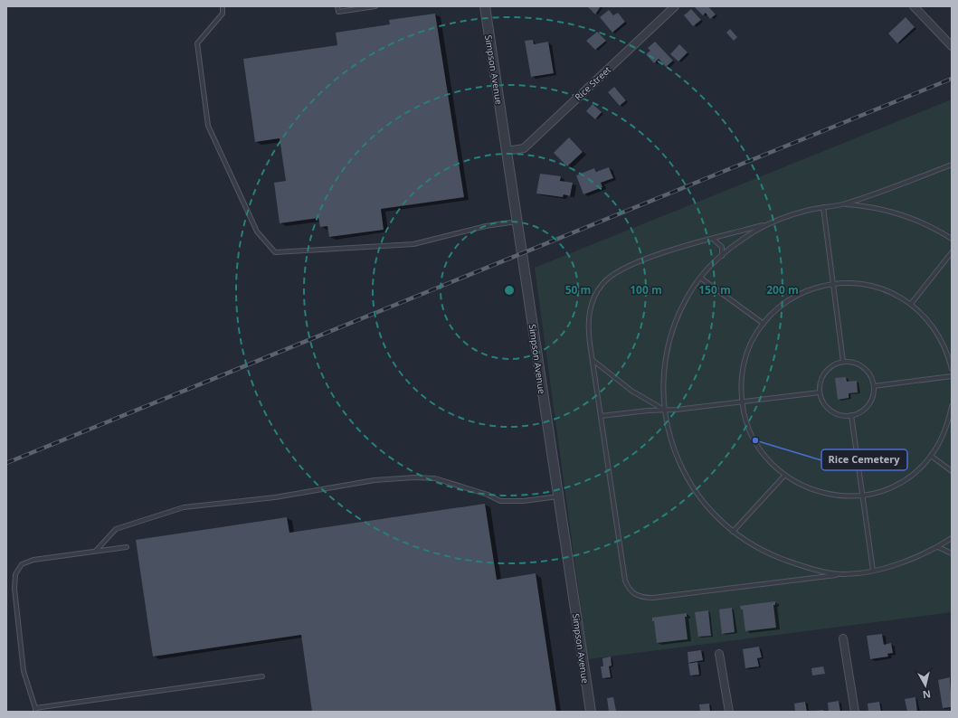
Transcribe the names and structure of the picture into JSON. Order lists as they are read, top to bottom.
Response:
{
  "streets": {
    "street": ["Simpson Avenue", "Rice Street"]
  },
  "crossings": [
    ["Simpson Avenue", "Rice Street"]
  ],
  "places": ["Rice Cemetery"],
  "north": "bottom",
  "rings": [
    "50 m",
    "100 m",
    "150 m",
    "200 m"
  ]
}
